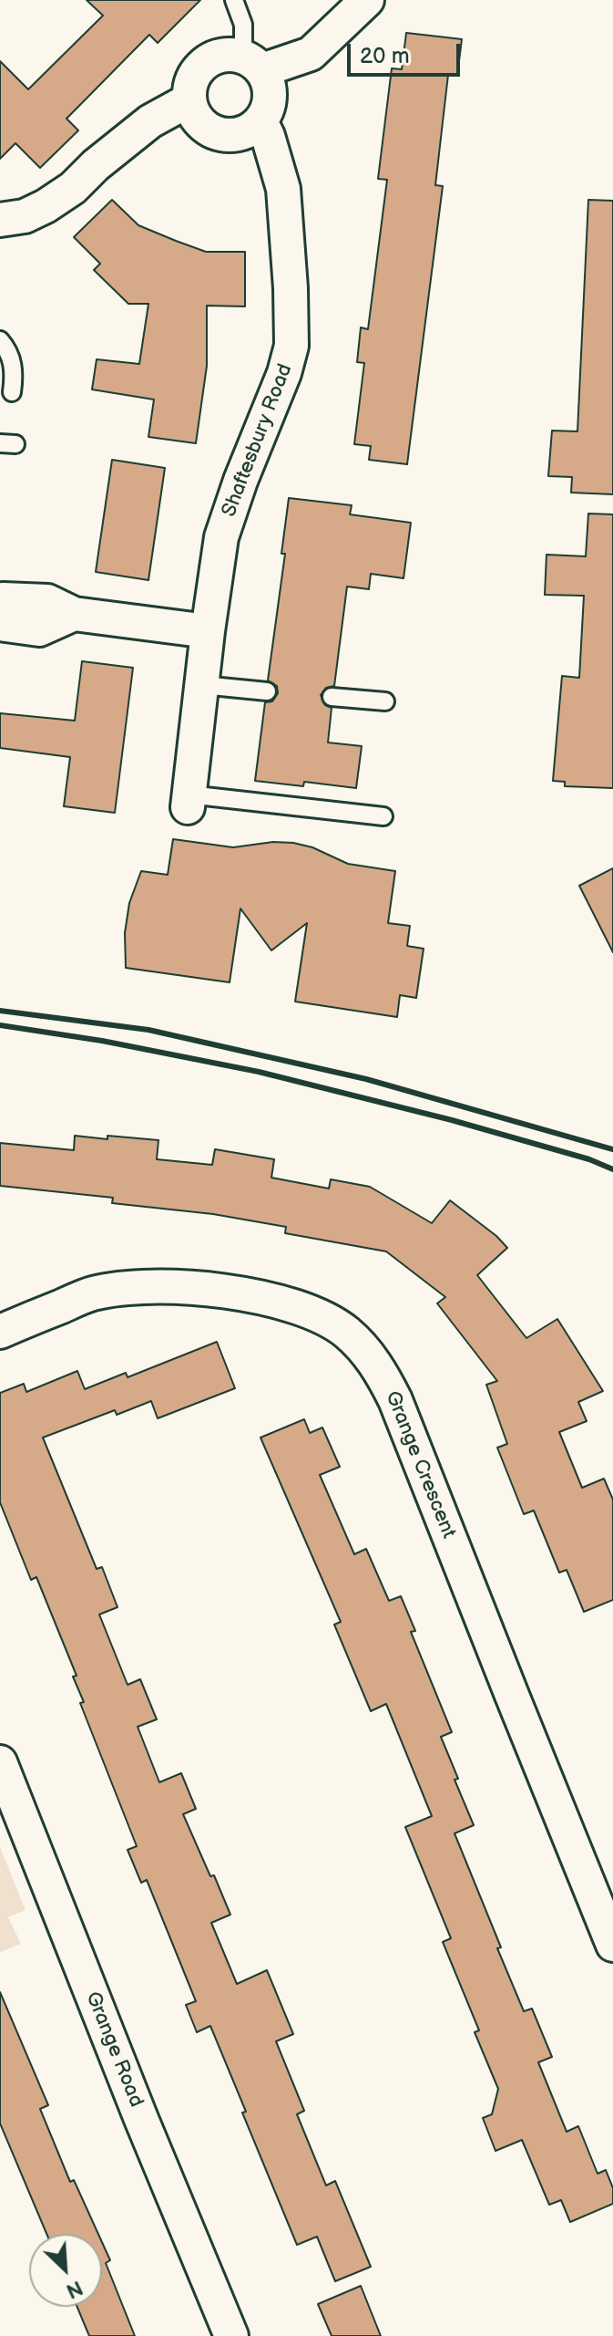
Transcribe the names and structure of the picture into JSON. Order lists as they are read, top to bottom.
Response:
{
  "streets": {
    "street": ["Shaftesbury Road", "Grange Crescent", "Grange Road"]
  },
  "scale_bar": "20 m",
  "north": "bottom right"
}
